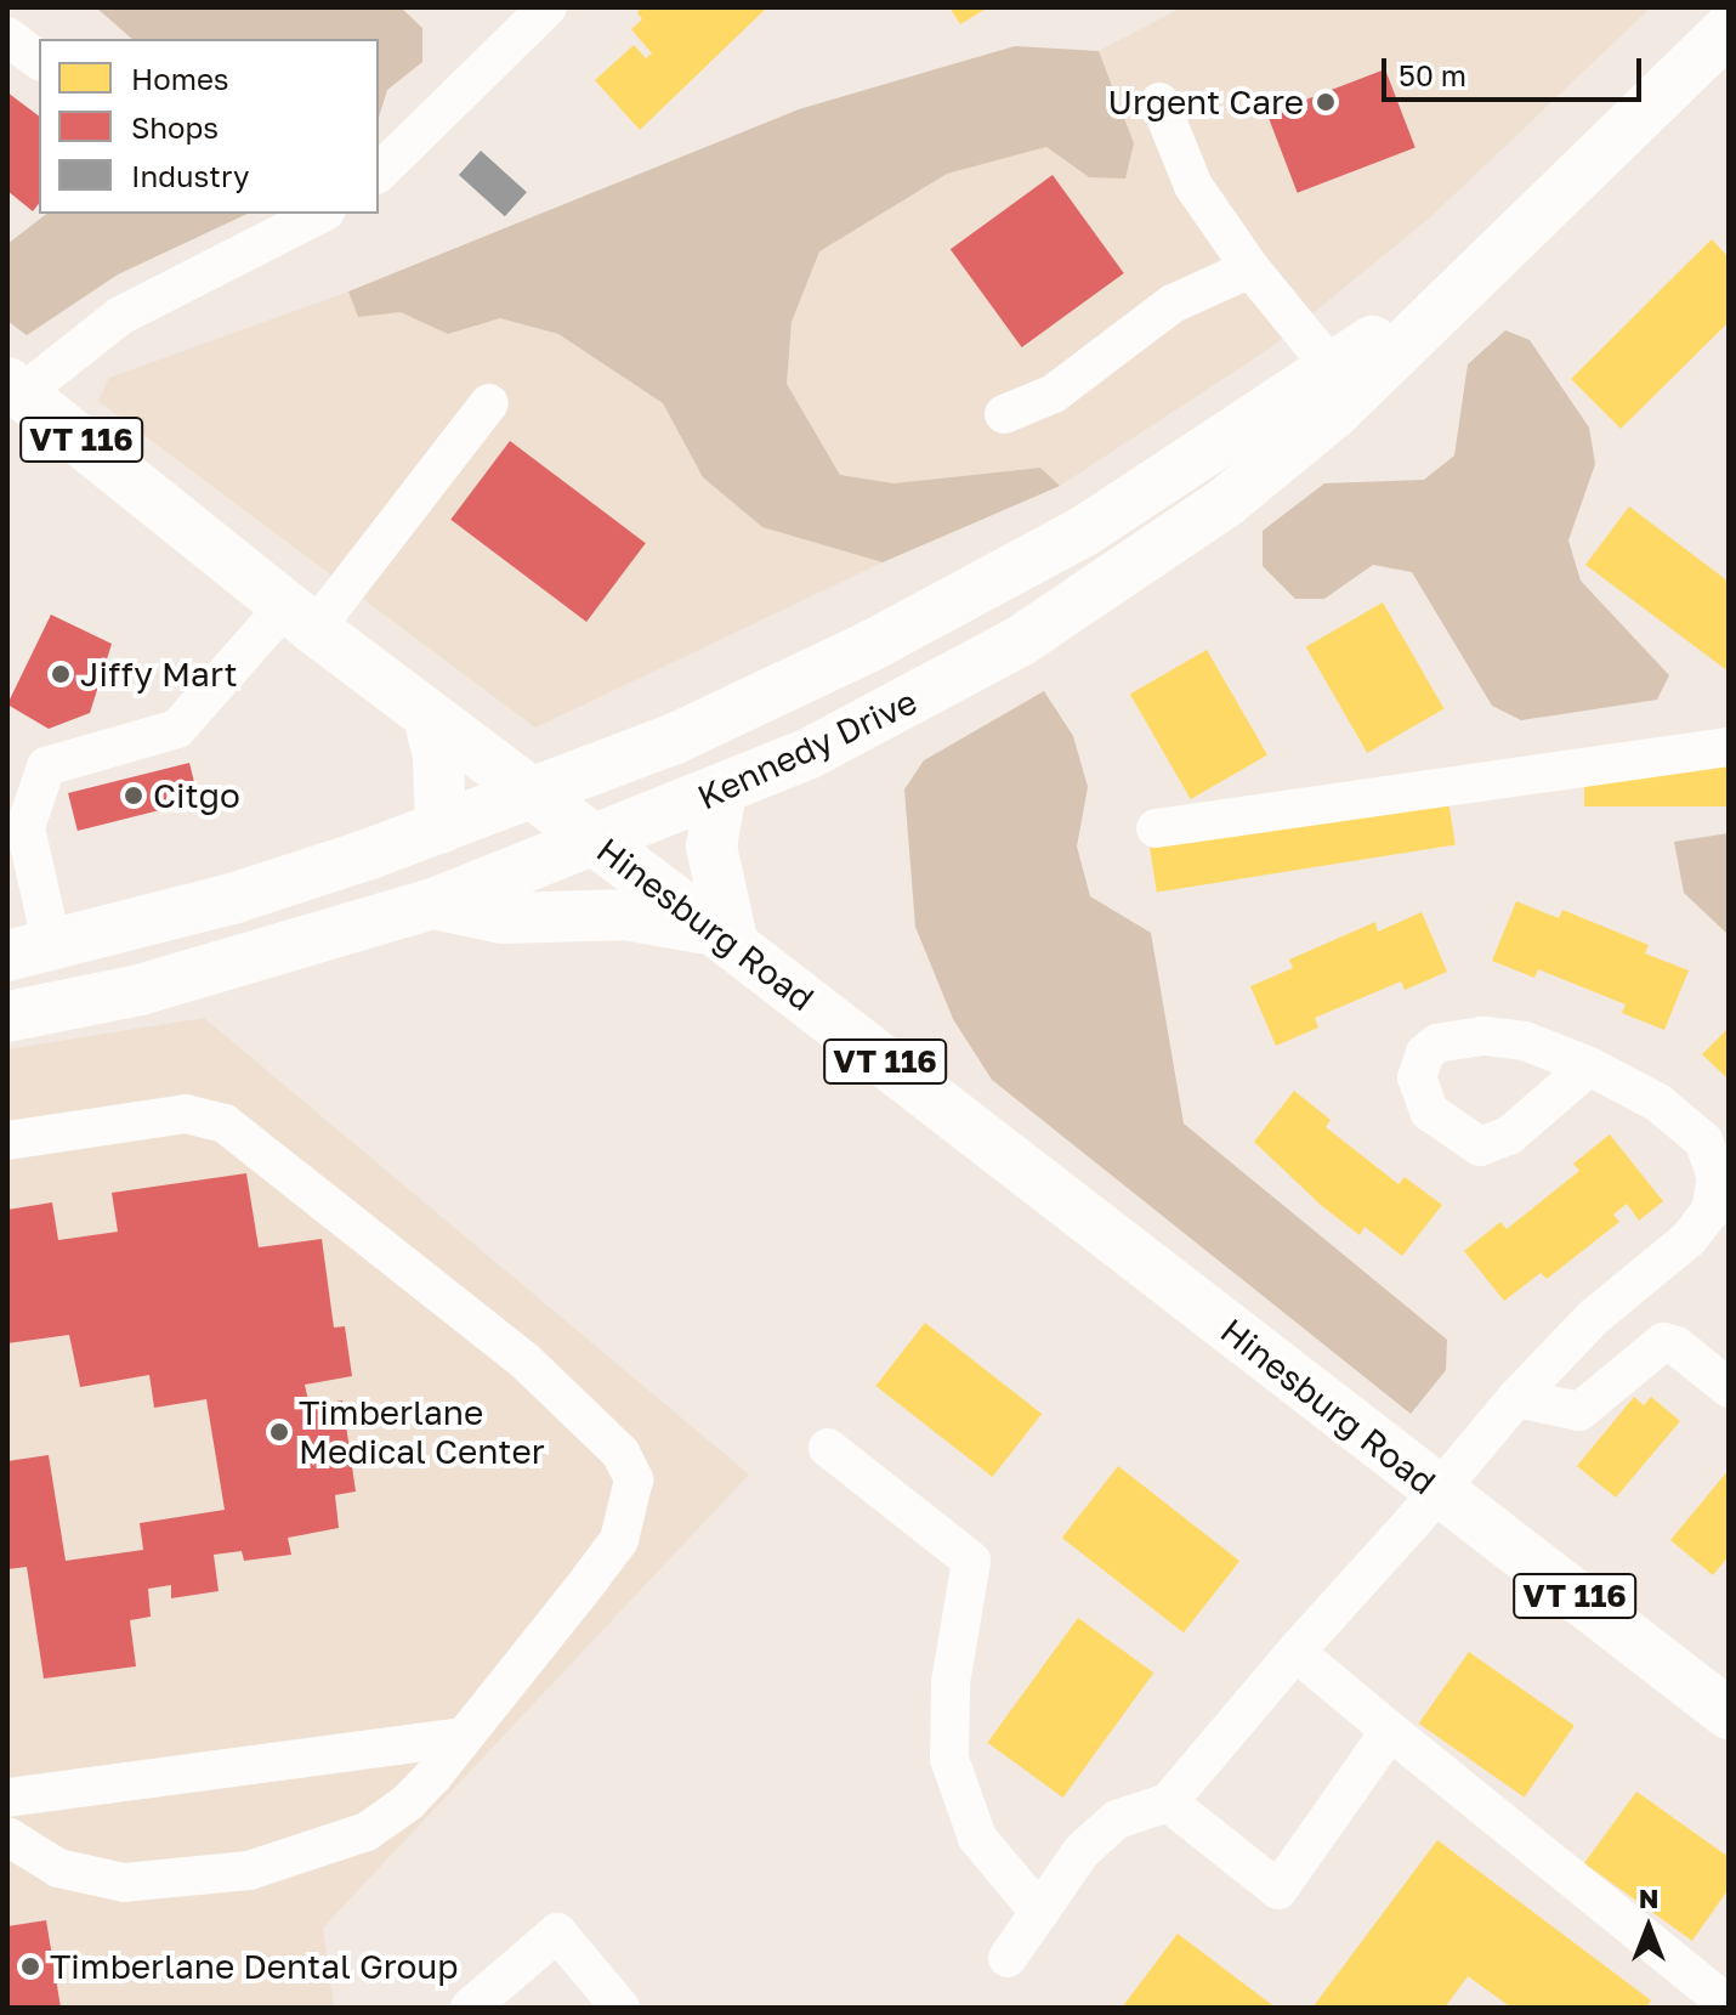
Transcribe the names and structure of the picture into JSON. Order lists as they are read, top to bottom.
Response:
{
  "streets": {
    "main road": ["VT 116", "Kennedy Drive", "Hinesburg Road"]
  },
  "crossings": [
    ["Kennedy Drive", "Hinesburg Road"]
  ],
  "places": [
    "Urgent Care",
    "Jiffy Mart",
    "Citgo",
    "Timberlane Medical Center",
    "Timberlane Dental Group"
  ],
  "legend": ["Homes", "Shops", "Industry"],
  "scale_bar": "50 m",
  "north": "top"
}
